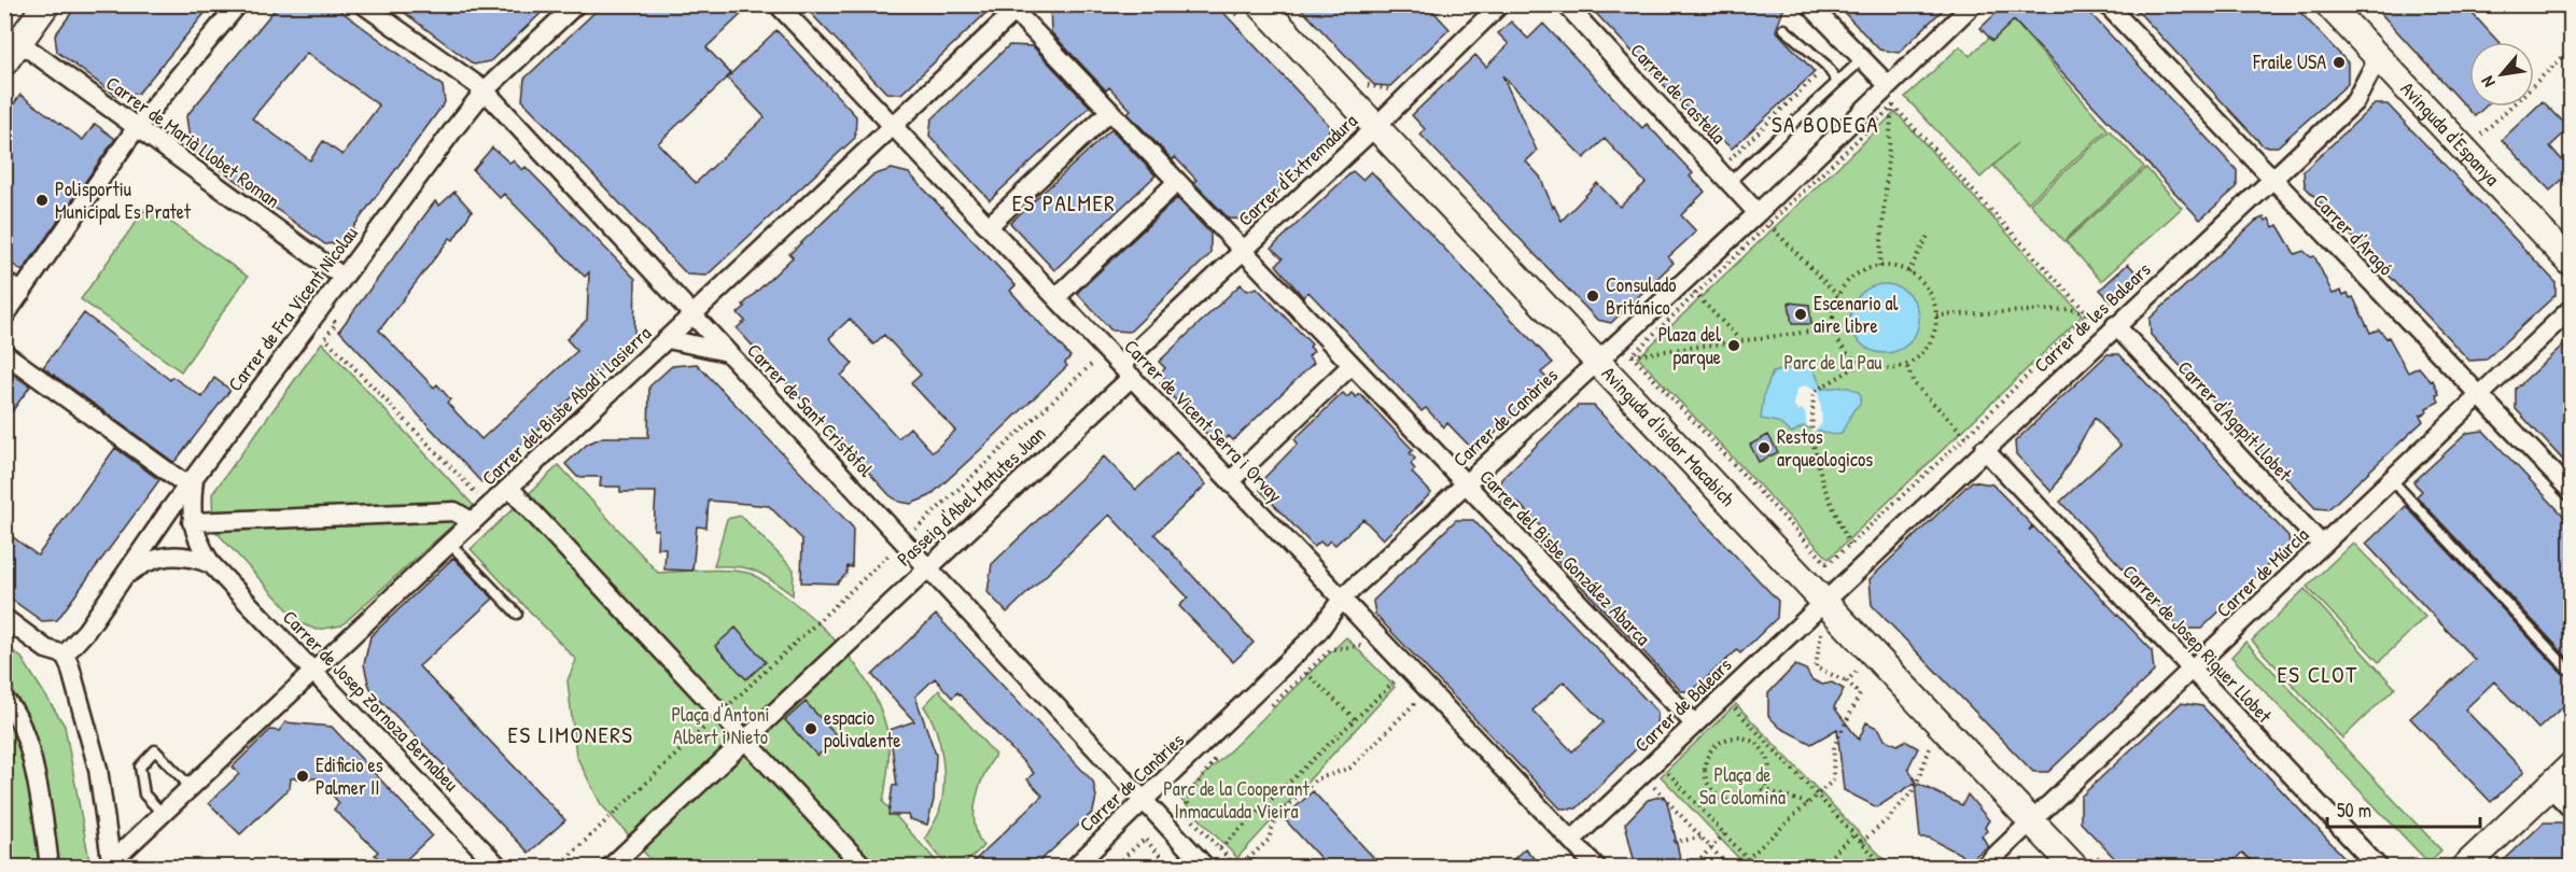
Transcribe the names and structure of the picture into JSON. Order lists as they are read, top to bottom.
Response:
{
  "streets": {
    "street": [
      "Carrer de Castella",
      "Avinguda d'Espanya",
      "Carrer de Marià Llobet Roman",
      "Carrer d'Extremadura",
      "Carrer d'Aragó",
      "Carrer de Fra Vicent Nicolau",
      "Carrer de les Balears",
      "Carrer del Bisbe Abad i Lasierra",
      "Carrer de Sant Cristòfol",
      "Carrer de Canàries",
      "Carrer de Vicent Serra i Orvay",
      "Carrer d'Agapit Llobet",
      "Avinguda d'Isidor Macabich",
      "Passeig d'Abel Matutes Juan",
      "Carrer del Bisbe González Abarca",
      "Carrer de Múrcia",
      "Carrer de Josep Riquer Llobet",
      "Carrer de Josep Zornoza Bernabeu",
      "Carrer de Balears"
    ]
  },
  "crossings": [
    ["Carrer de Castella", "Carrer de Canàries"],
    ["Avinguda d'Espanya", "Carrer de les Balears"],
    ["Carrer de Marià Llobet Roman", "Carrer de Fra Vicent Nicolau"],
    ["Carrer d'Extremadura", "Carrer de Vicent Serra i Orvay"],
    ["Carrer d'Extremadura", "Avinguda d'Isidor Macabich"],
    ["Carrer d'Extremadura", "Passeig d'Abel Matutes Juan"],
    ["Carrer d'Extremadura", "Carrer del Bisbe González Abarca"],
    ["Carrer d'Aragó", "Carrer de les Balears"],
    ["Carrer d'Aragó", "Carrer de Múrcia"],
    ["Carrer de Fra Vicent Nicolau", "Carrer de Sant Cristòfol"],
    ["Carrer de Fra Vicent Nicolau", "Carrer de Josep Zornoza Bernabeu"],
    ["Carrer de les Balears", "Carrer d'Agapit Llobet"],
    ["Carrer de les Balears", "Avinguda d'Isidor Macabich"],
    ["Carrer de les Balears", "Carrer de Josep Riquer Llobet"],
    ["Carrer de les Balears", "Carrer de Balears"],
    ["Carrer del Bisbe Abad i Lasierra", "Carrer de Sant Cristòfol"],
    ["Carrer del Bisbe Abad i Lasierra", "Carrer de Vicent Serra i Orvay"],
    ["Carrer del Bisbe Abad i Lasierra", "Carrer del Bisbe González Abarca"],
    ["Carrer del Bisbe Abad i Lasierra", "Carrer de Josep Zornoza Bernabeu"],
    ["Carrer de Sant Cristòfol", "Carrer de Canàries"],
    ["Carrer de Sant Cristòfol", "Passeig d'Abel Matutes Juan"],
    ["Carrer de Canàries", "Carrer de Vicent Serra i Orvay"],
    ["Carrer de Canàries", "Avinguda d'Isidor Macabich"],
    ["Carrer de Canàries", "Carrer del Bisbe González Abarca"],
    ["Carrer de Vicent Serra i Orvay", "Passeig d'Abel Matutes Juan"],
    ["Carrer de Vicent Serra i Orvay", "Carrer de Balears"],
    ["Carrer d'Agapit Llobet", "Carrer de Múrcia"],
    ["Avinguda d'Isidor Macabich", "Carrer de Múrcia"],
    ["Avinguda d'Isidor Macabich", "Carrer de Balears"],
    ["Carrer del Bisbe González Abarca", "Carrer de Balears"],
    ["Carrer de Múrcia", "Carrer de Josep Riquer Llobet"]
  ],
  "districts": [
    "SA BODEGA",
    "ES PALMER",
    "ES CLOT",
    "ES LIMONERS"
  ],
  "parks": [
    "Parc de la Pau",
    "Plaça d'Antoni Albert i Nieto",
    "Plaça de Sa Colomina",
    "Parc de la Cooperant Inmaculada Vieira"
  ],
  "places": [
    "Fraile USA",
    "Polisportiu Municipal Es Pratet",
    "Consulado Británico",
    "Escenario al aire libre",
    "Plaza del parque",
    "Restos arqueologicos",
    "espacio polivalente",
    "Edificio es Palmer II"
  ],
  "scale_bar": "50 m",
  "north": "bottom left"
}
